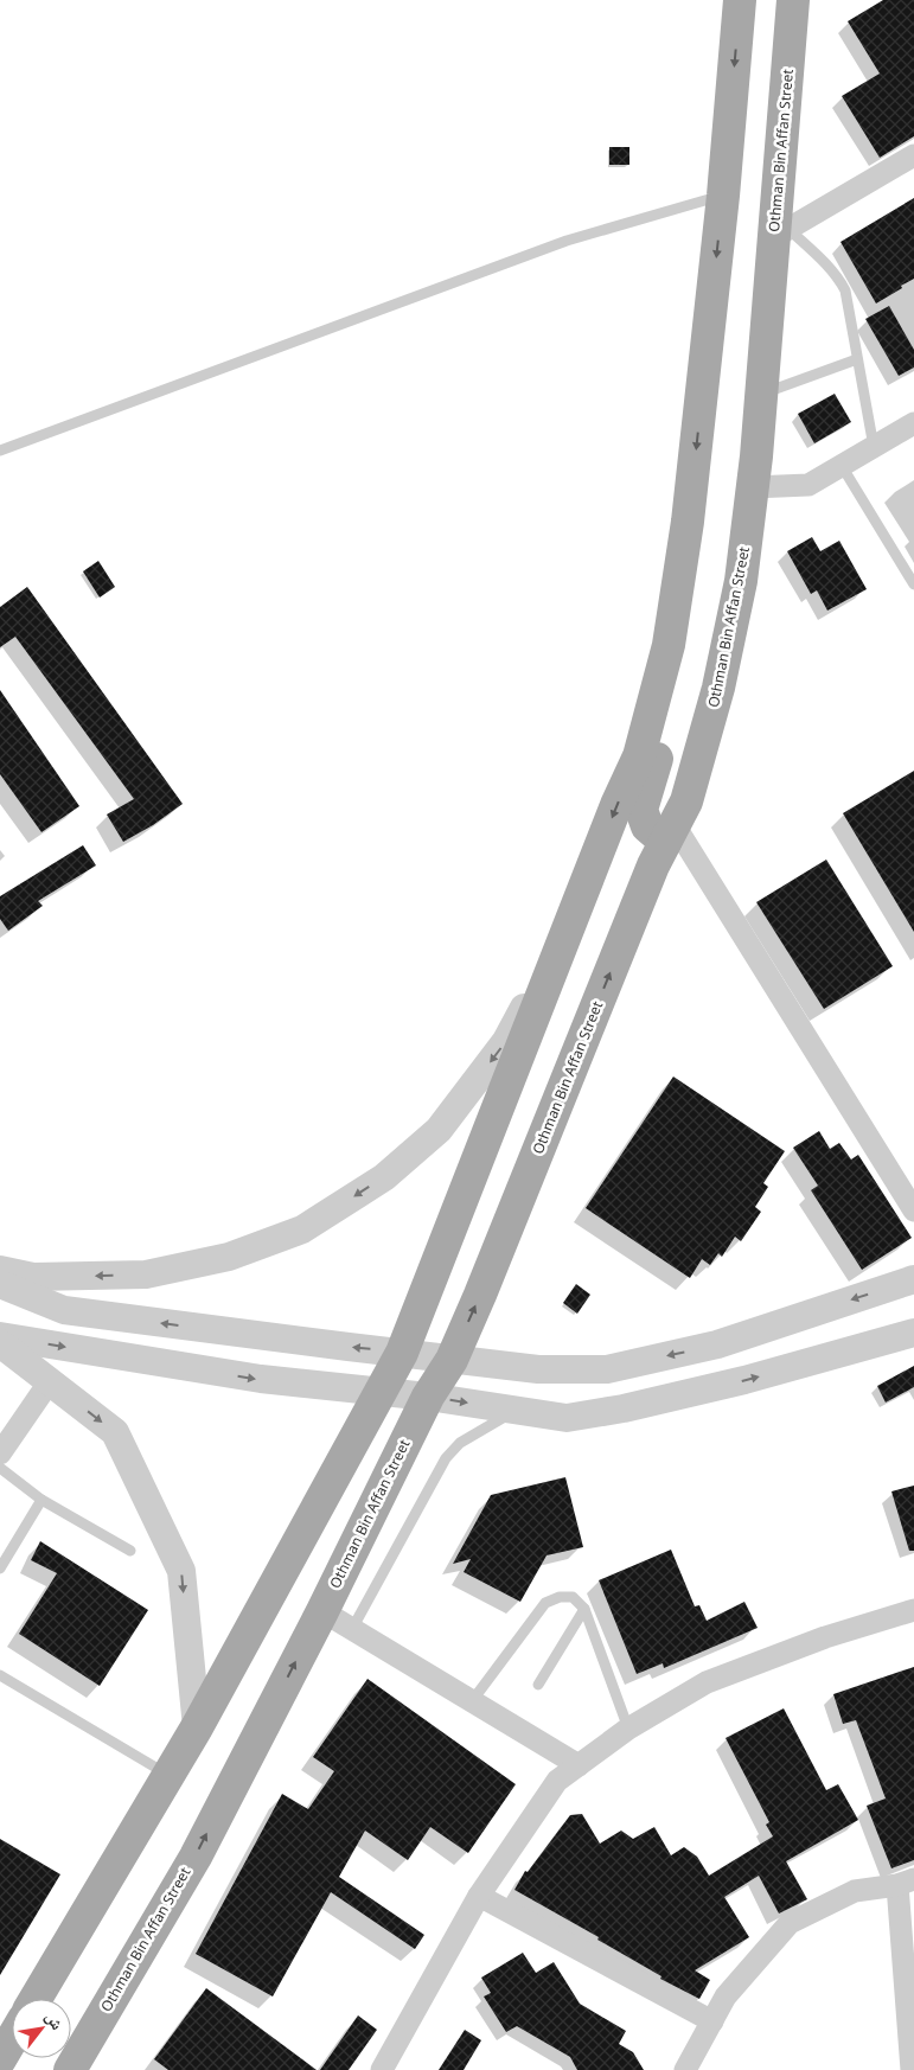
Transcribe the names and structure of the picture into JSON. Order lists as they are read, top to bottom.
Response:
{
  "streets": {
    "main road": ["Othman Bin Affan Street"]
  },
  "north": "top right"
}
